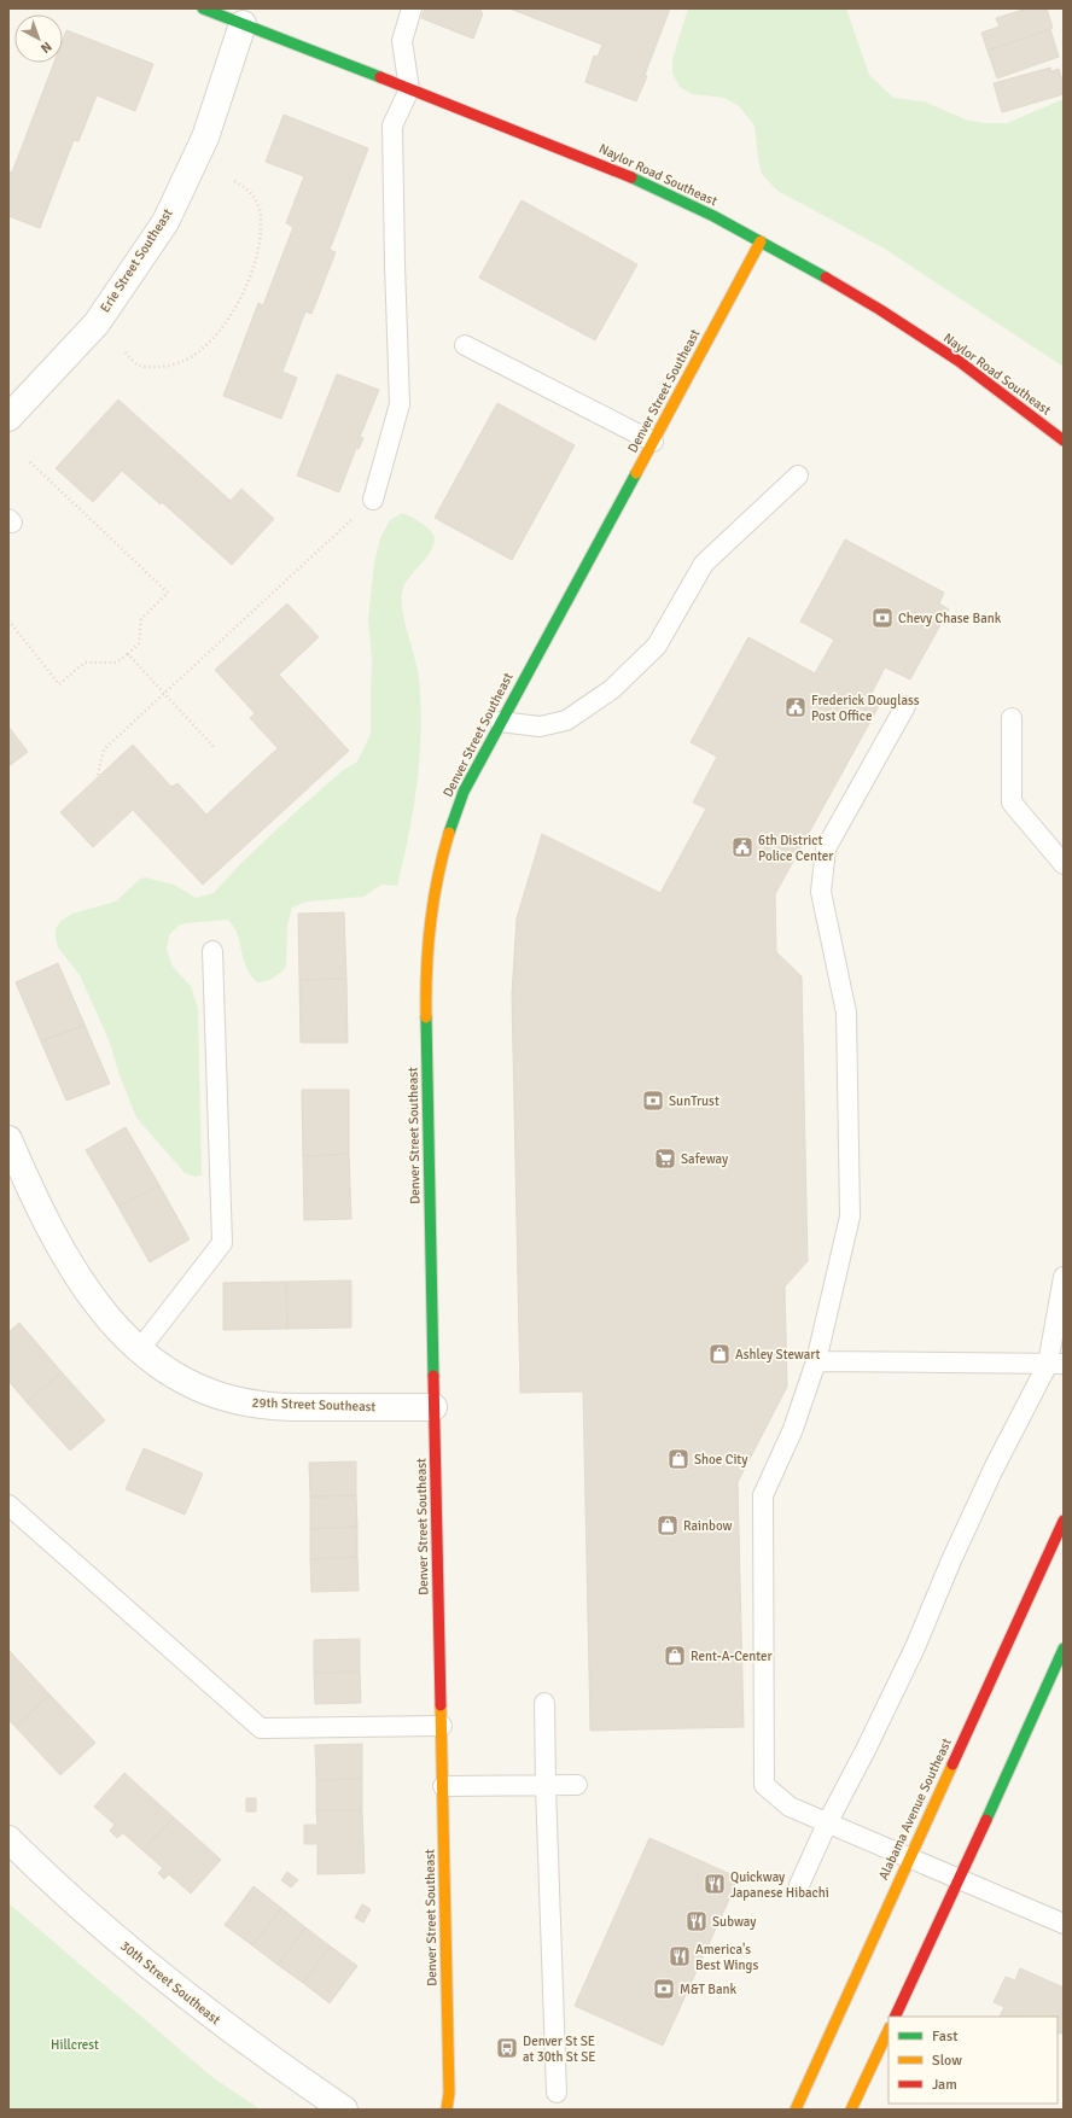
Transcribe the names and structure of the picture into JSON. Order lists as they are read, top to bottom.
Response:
{
  "streets": {
    "main road": ["Naylor Road Southeast", "Denver Street Southeast", "Alabama Avenue Southeast"],
    "street": ["Erie Street Southeast", "29th Street Southeast", "30th Street Southeast"]
  },
  "crossings": [
    ["Naylor Road Southeast", "Erie Street Southeast"],
    ["Naylor Road Southeast", "Denver Street Southeast"],
    ["Denver Street Southeast", "29th Street Southeast"]
  ],
  "parks": ["Hillcrest"],
  "places": {
    "bank": ["Chevy Chase Bank", "SunTrust", "M&T Bank"],
    "public building": ["Frederick Douglass Post Office", "6th District Police Center"],
    "supermarket": ["Safeway"],
    "shop": [
      "Ashley Stewart",
      "Shoe City",
      "Rainbow",
      "Rent-A-Center"
    ],
    "restaurant": ["Quickway Japanese Hibachi", "Subway", "America's Best Wings"],
    "bus stop": ["Denver St SE at 30th St SE"]
  },
  "legend": ["Fast", "Slow", "Jam"],
  "north": "bottom right"
}
